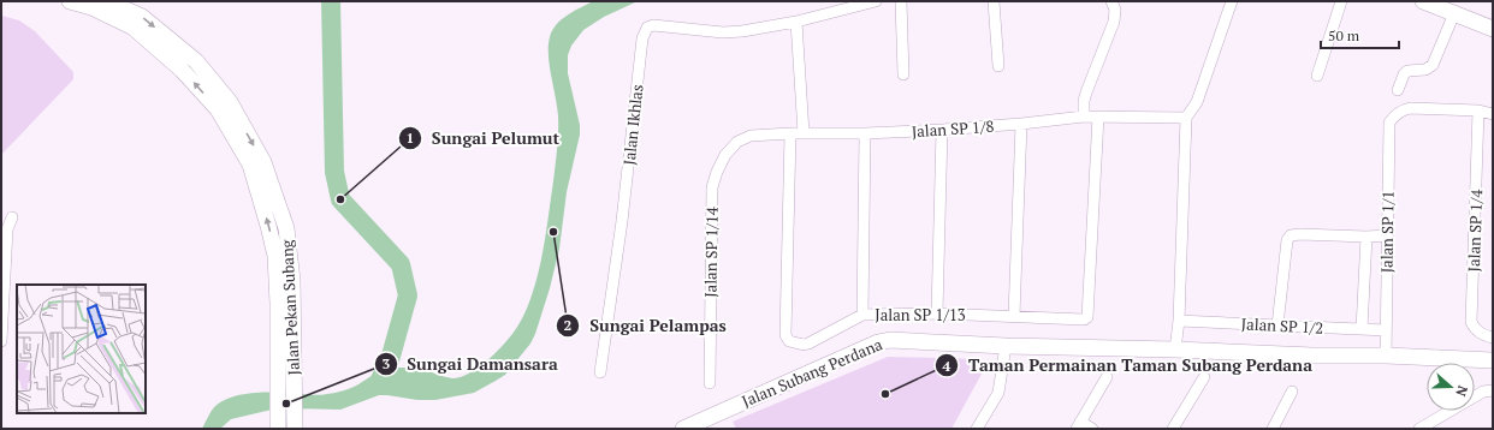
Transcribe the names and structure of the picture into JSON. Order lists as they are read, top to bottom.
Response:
{
  "streets": {
    "main road": ["Jalan Pekan Subang", "Jalan Subang Perdana"],
    "street": [
      "Jalan Ikhlas",
      "Jalan SP 1/8",
      "Jalan SP 1/4",
      "Jalan SP 1/1",
      "Jalan SP 1/14",
      "Jalan SP 1/13",
      "Jalan SP 1/2"
    ]
  },
  "crossings": [
    ["Jalan SP 1/8", "Jalan SP 1/14"],
    ["Jalan SP 1/8", "Jalan SP 1/13"],
    ["Jalan SP 1/4", "Jalan SP 1/1"],
    ["Jalan SP 1/1", "Jalan SP 1/2"],
    ["Jalan SP 1/1", "Jalan Subang Perdana"]
  ],
  "places": [
    "Sungai Pelumut",
    "Sungai Pelampas",
    "Taman Permainan Taman Subang Perdana",
    "Sungai Damansara"
  ],
  "scale_bar": "50 m",
  "north": "right"
}
